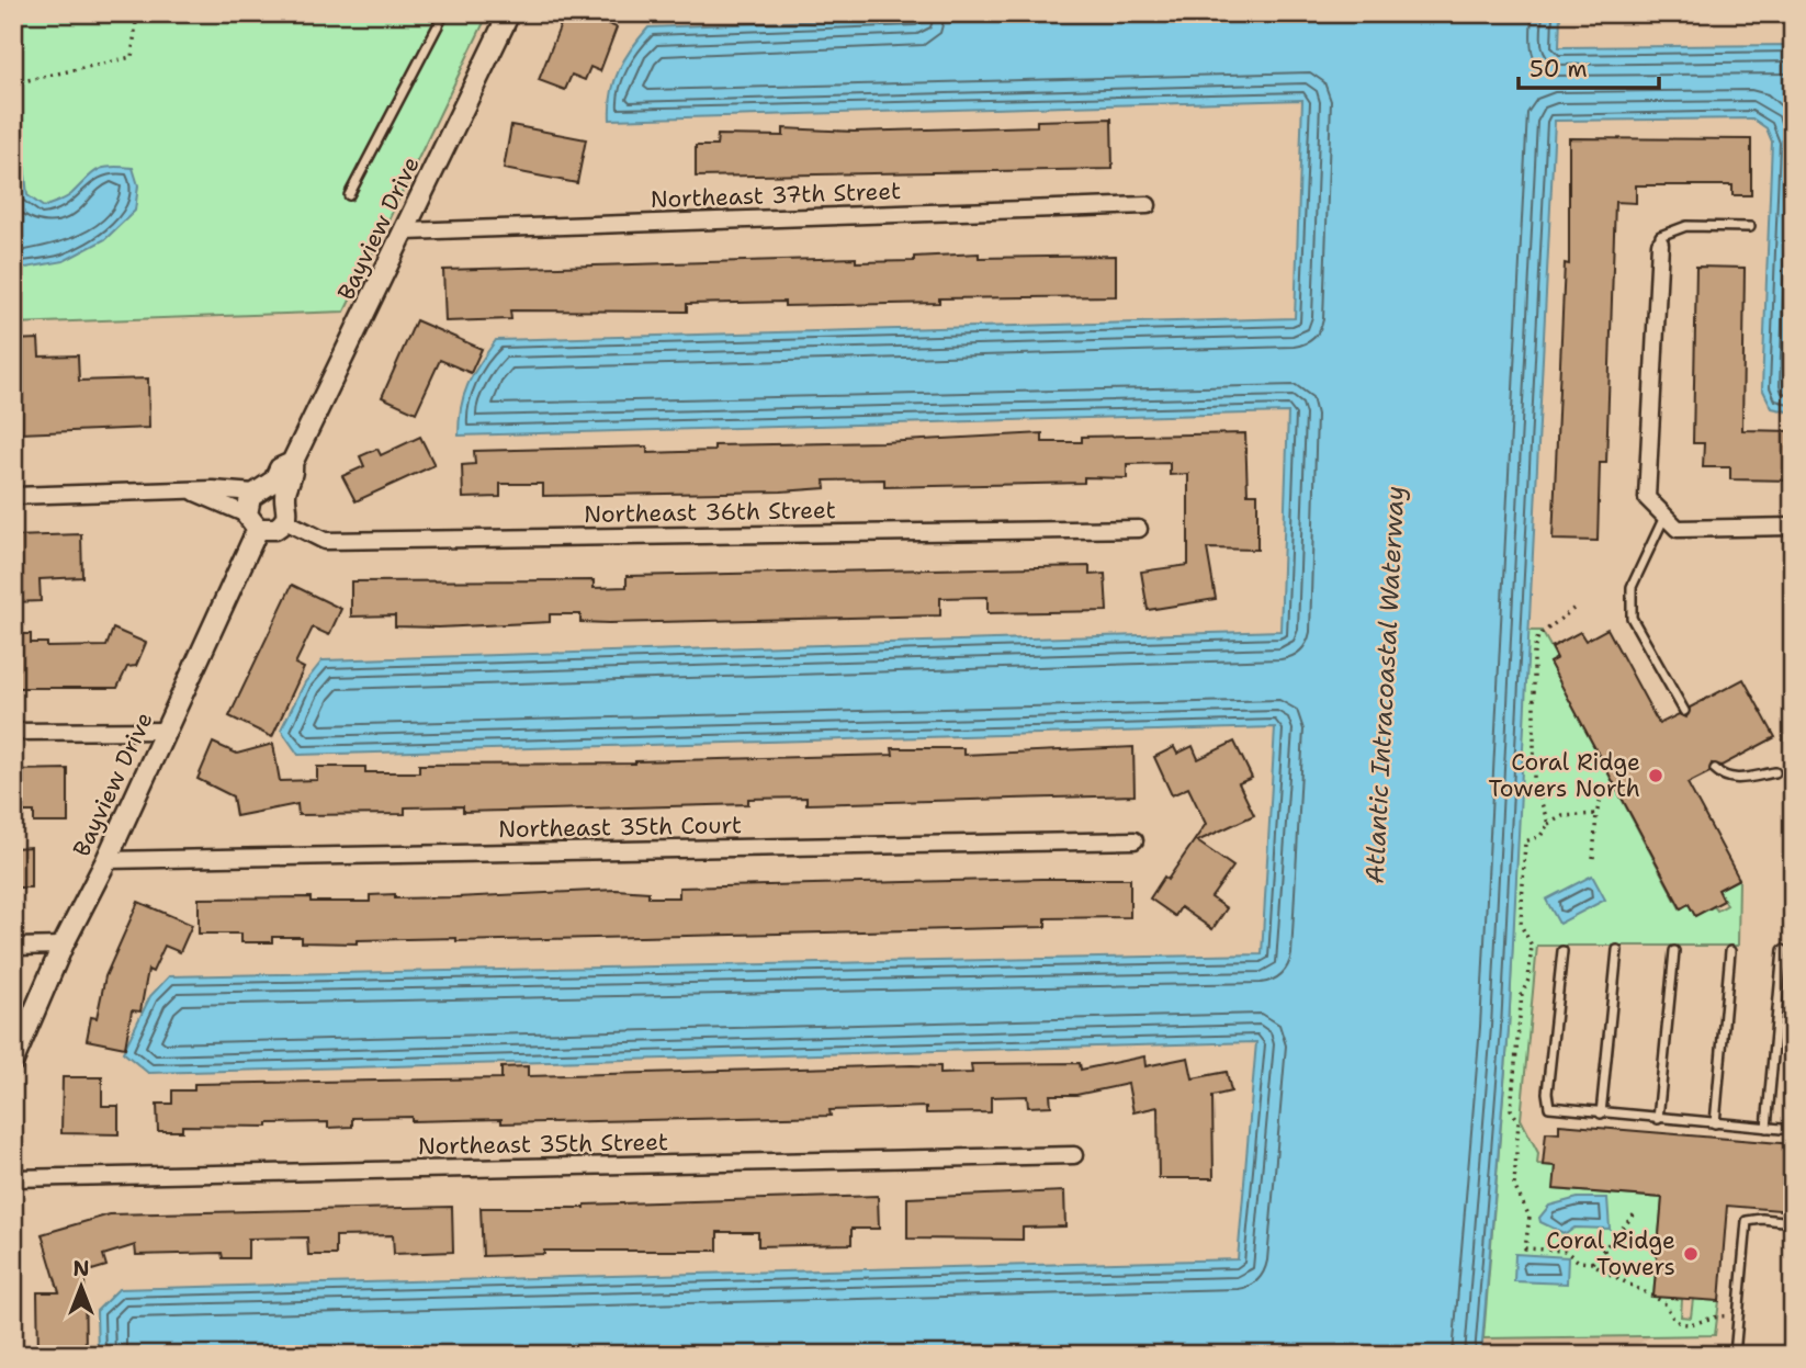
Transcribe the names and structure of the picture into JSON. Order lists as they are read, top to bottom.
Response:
{
  "streets": {
    "street": [
      "Northeast 37th Street",
      "Bayview Drive",
      "Northeast 36th Street",
      "Northeast 35th Court",
      "Northeast 35th Street"
    ]
  },
  "crossings": [
    ["Northeast 37th Street", "Bayview Drive"],
    ["Bayview Drive", "Northeast 36th Street"],
    ["Bayview Drive", "Northeast 35th Court"]
  ],
  "water": ["Atlantic Intracoastal Waterway"],
  "places": ["Coral Ridge Towers North", "Coral Ridge Towers"],
  "scale_bar": "50 m",
  "north": "top"
}
